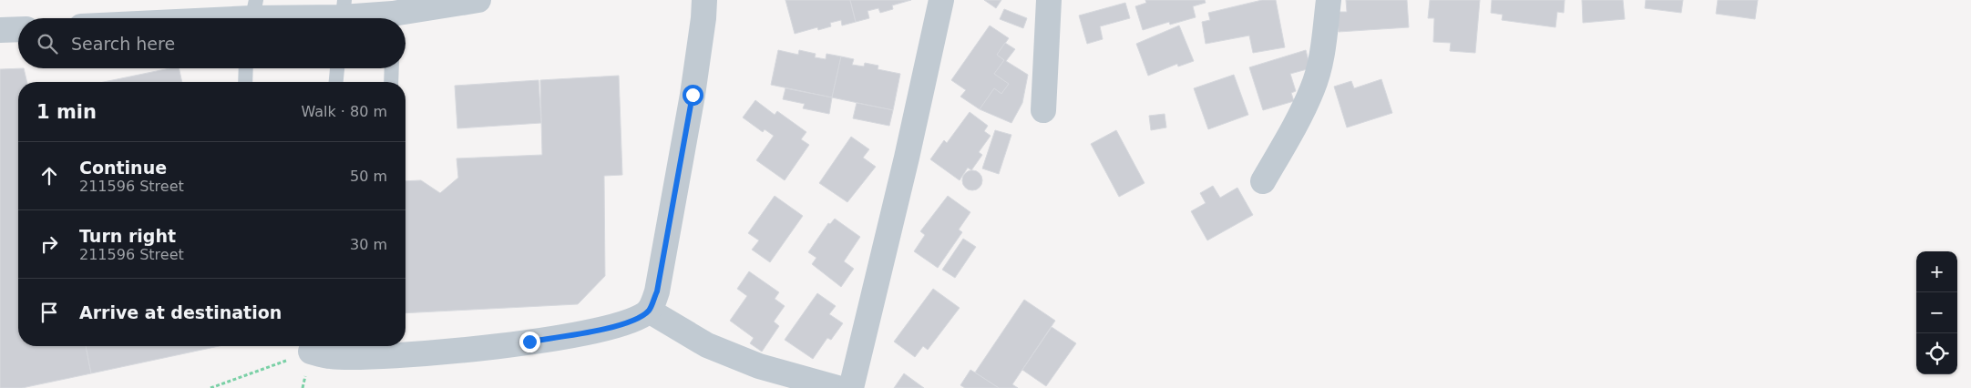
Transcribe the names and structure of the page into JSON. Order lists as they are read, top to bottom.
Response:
{
  "page": {
    "search": "Search here",
    "heading": ["1 min", "Walk · 80 m"],
    "list": [
      ["Continue", "211596 Street", "50 m"],
      ["Turn right", "211596 Street", "30 m"],
      "Arrive at destination"
    ],
    "map_buttons": ["+", "−"]
  }
}
